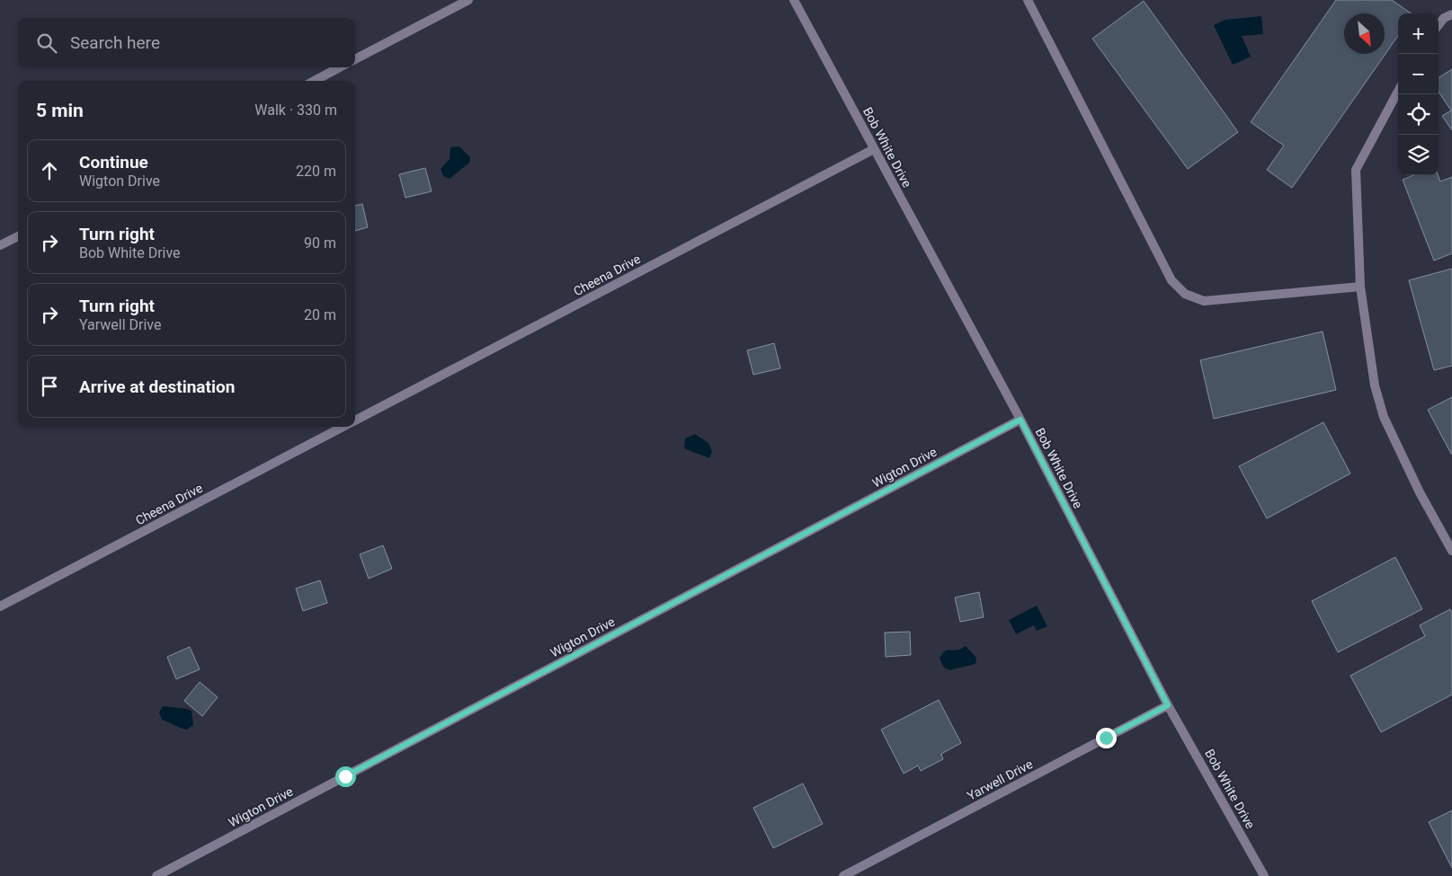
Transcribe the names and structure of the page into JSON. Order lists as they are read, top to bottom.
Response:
{
  "streets": {
    "street": [
      "Bob White Drive",
      "Cheena Drive",
      "Wigton Drive",
      "Yarwell Drive"
    ]
  },
  "crossings": [
    ["Bob White Drive", "Cheena Drive"],
    ["Bob White Drive", "Wigton Drive"],
    ["Bob White Drive", "Yarwell Drive"]
  ],
  "north": "bottom right",
  "page": {
    "map_buttons": ["+", "−"],
    "search": "Search here",
    "heading": ["5 min", "Walk · 330 m"],
    "list": [
      ["Continue", "Wigton Drive", "220 m"],
      ["Turn right", "Bob White Drive", "90 m"],
      ["Turn right", "Yarwell Drive", "20 m"],
      "Arrive at destination"
    ]
  }
}
